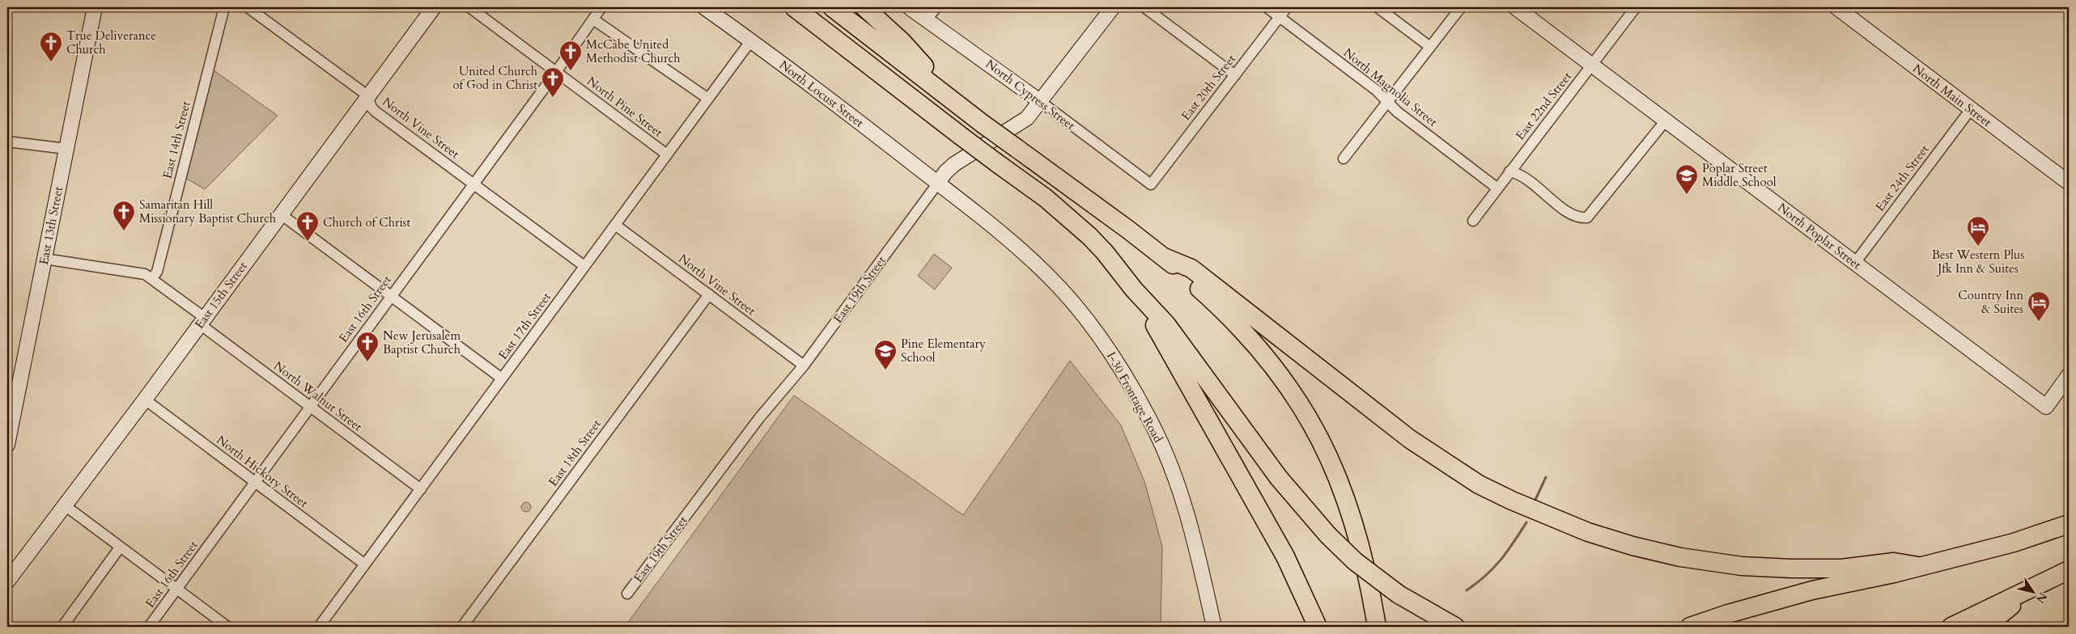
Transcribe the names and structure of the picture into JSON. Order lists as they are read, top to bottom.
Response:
{
  "streets": {
    "main road": [
      "North Locust Street",
      "North Cypress Street",
      "North Main Street",
      "East 13th Street",
      "North Poplar Street",
      "East 19th Street",
      "East 15th Street",
      "I-30 Frontage Road"
    ],
    "street": [
      "East 20th Street",
      "North Magnolia Street",
      "East 22nd Street",
      "North Pine Street",
      "North Vine Street",
      "East 14th Street",
      "East 24th Street",
      "East 16th Street",
      "East 17th Street",
      "North Walnut Street",
      "East 18th Street",
      "North Hickory Street"
    ]
  },
  "crossings": [
    ["East 20th Street", "North Magnolia Street"],
    ["East 20th Street", "North Cypress Street"],
    ["North Magnolia Street", "East 22nd Street"],
    ["North Locust Street", "East 19th Street"],
    ["North Locust Street", "East 17th Street"],
    ["North Locust Street", "I-30 Frontage Road"],
    ["North Cypress Street", "East 19th Street"],
    ["North Main Street", "East 24th Street"],
    ["East 22nd Street", "North Poplar Street"],
    ["North Pine Street", "East 16th Street"],
    ["North Pine Street", "East 17th Street"],
    ["North Vine Street", "East 19th Street"],
    ["North Vine Street", "East 15th Street"],
    ["North Vine Street", "East 16th Street"],
    ["North Vine Street", "East 17th Street"],
    ["North Vine Street", "East 18th Street"],
    ["East 14th Street", "North Walnut Street"],
    ["East 24th Street", "North Poplar Street"],
    ["East 13th Street", "North Walnut Street"],
    ["East 19th Street", "I-30 Frontage Road"],
    ["East 15th Street", "North Walnut Street"],
    ["East 15th Street", "North Hickory Street"],
    ["East 16th Street", "North Walnut Street"],
    ["East 16th Street", "North Hickory Street"],
    ["East 17th Street", "North Walnut Street"],
    ["East 17th Street", "North Hickory Street"]
  ],
  "places": {
    "church": [
      "True Deliverance Church",
      "McCabe United Methodist Church",
      "United Church of God in Christ",
      "Samaritan Hill Missionary Baptist Church",
      "Church of Christ",
      "New Jerusalem Baptist Church"
    ],
    "school or university": ["Poplar Street Middle School", "Pine Elementary School"],
    "hotel": ["Best Western Plus Jfk Inn & Suites", "Country Inn & Suites"]
  },
  "north": "bottom right"
}
